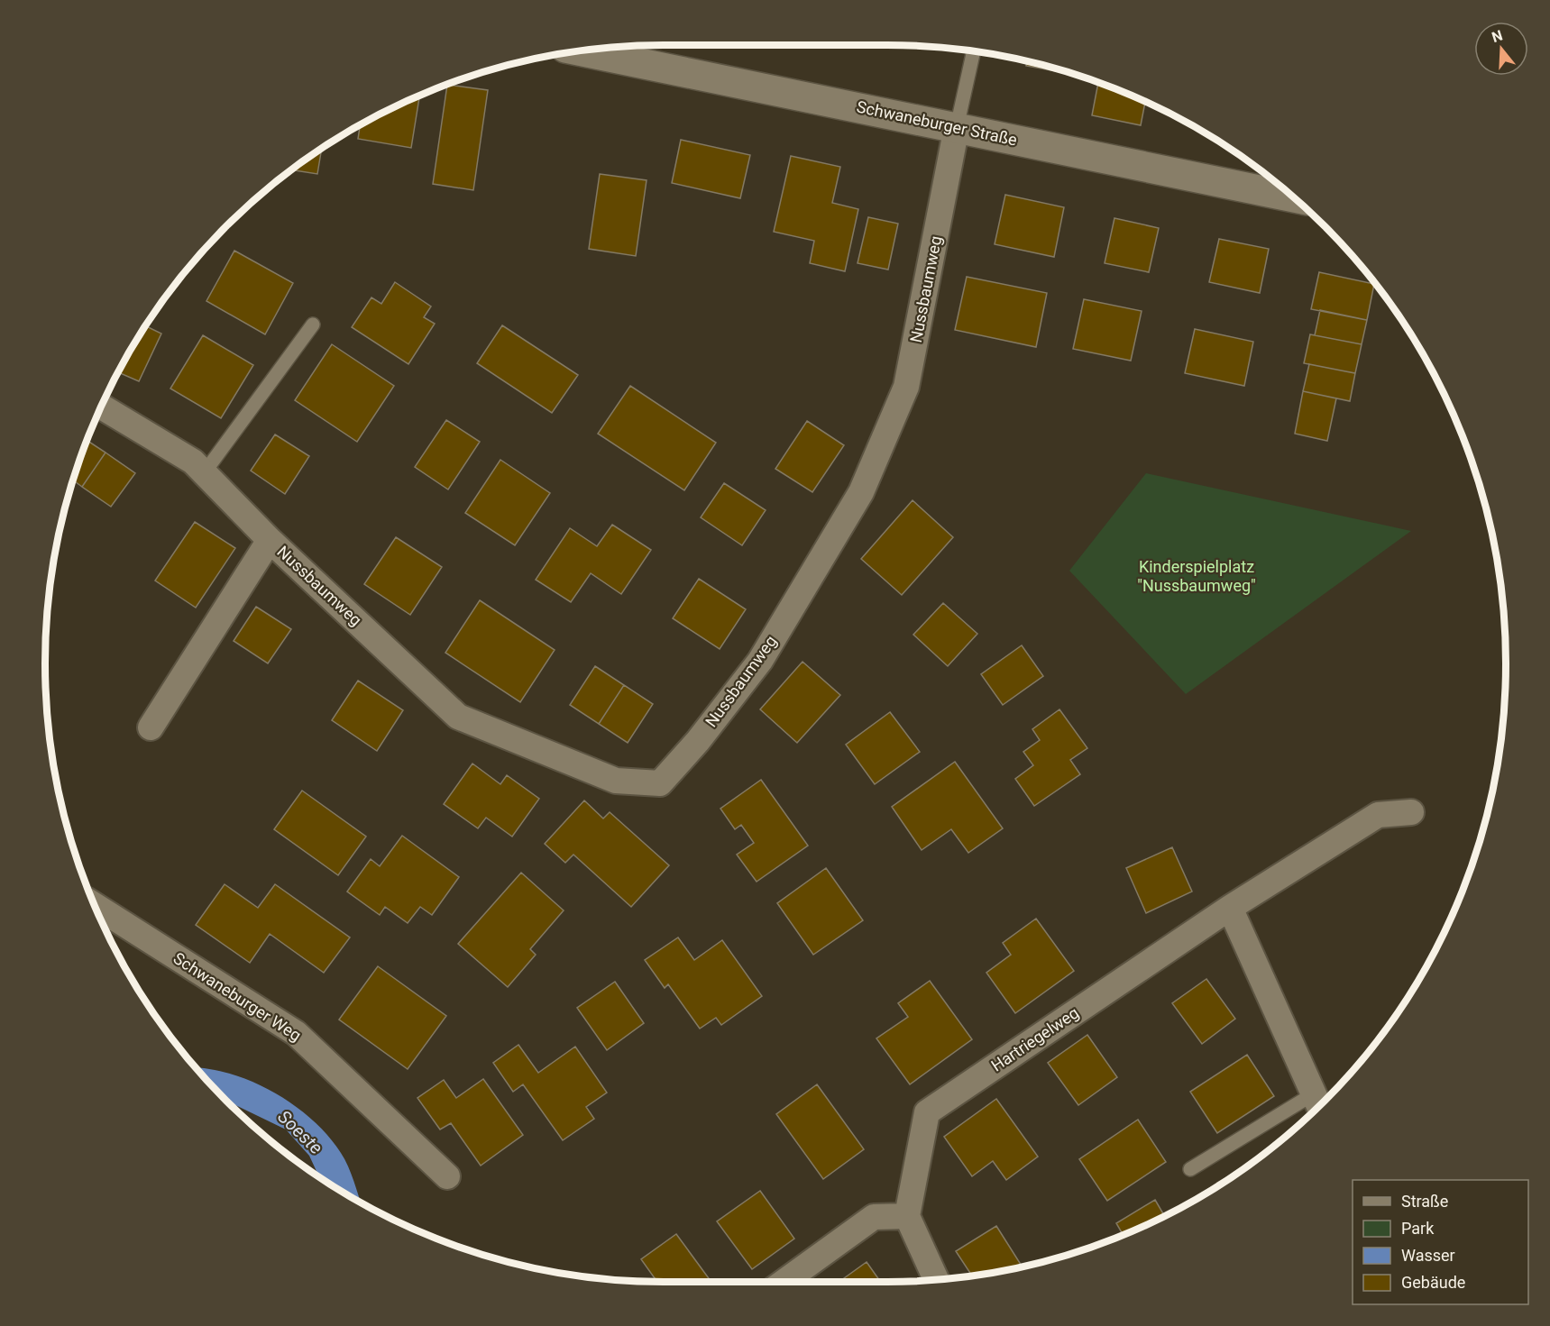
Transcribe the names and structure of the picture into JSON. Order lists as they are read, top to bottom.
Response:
{
  "streets": {
    "street": [
      "Schwaneburger Straße",
      "Nussbaumweg",
      "Schwaneburger Weg",
      "Hartriegelweg"
    ]
  },
  "crossings": [
    ["Schwaneburger Straße", "Nussbaumweg"]
  ],
  "water": ["Soeste"],
  "parks": ["Kinderspielplatz \"Nussbaumweg\""],
  "legend": [
    "Straße",
    "Park",
    "Wasser",
    "Gebäude"
  ],
  "north": "top"
}
